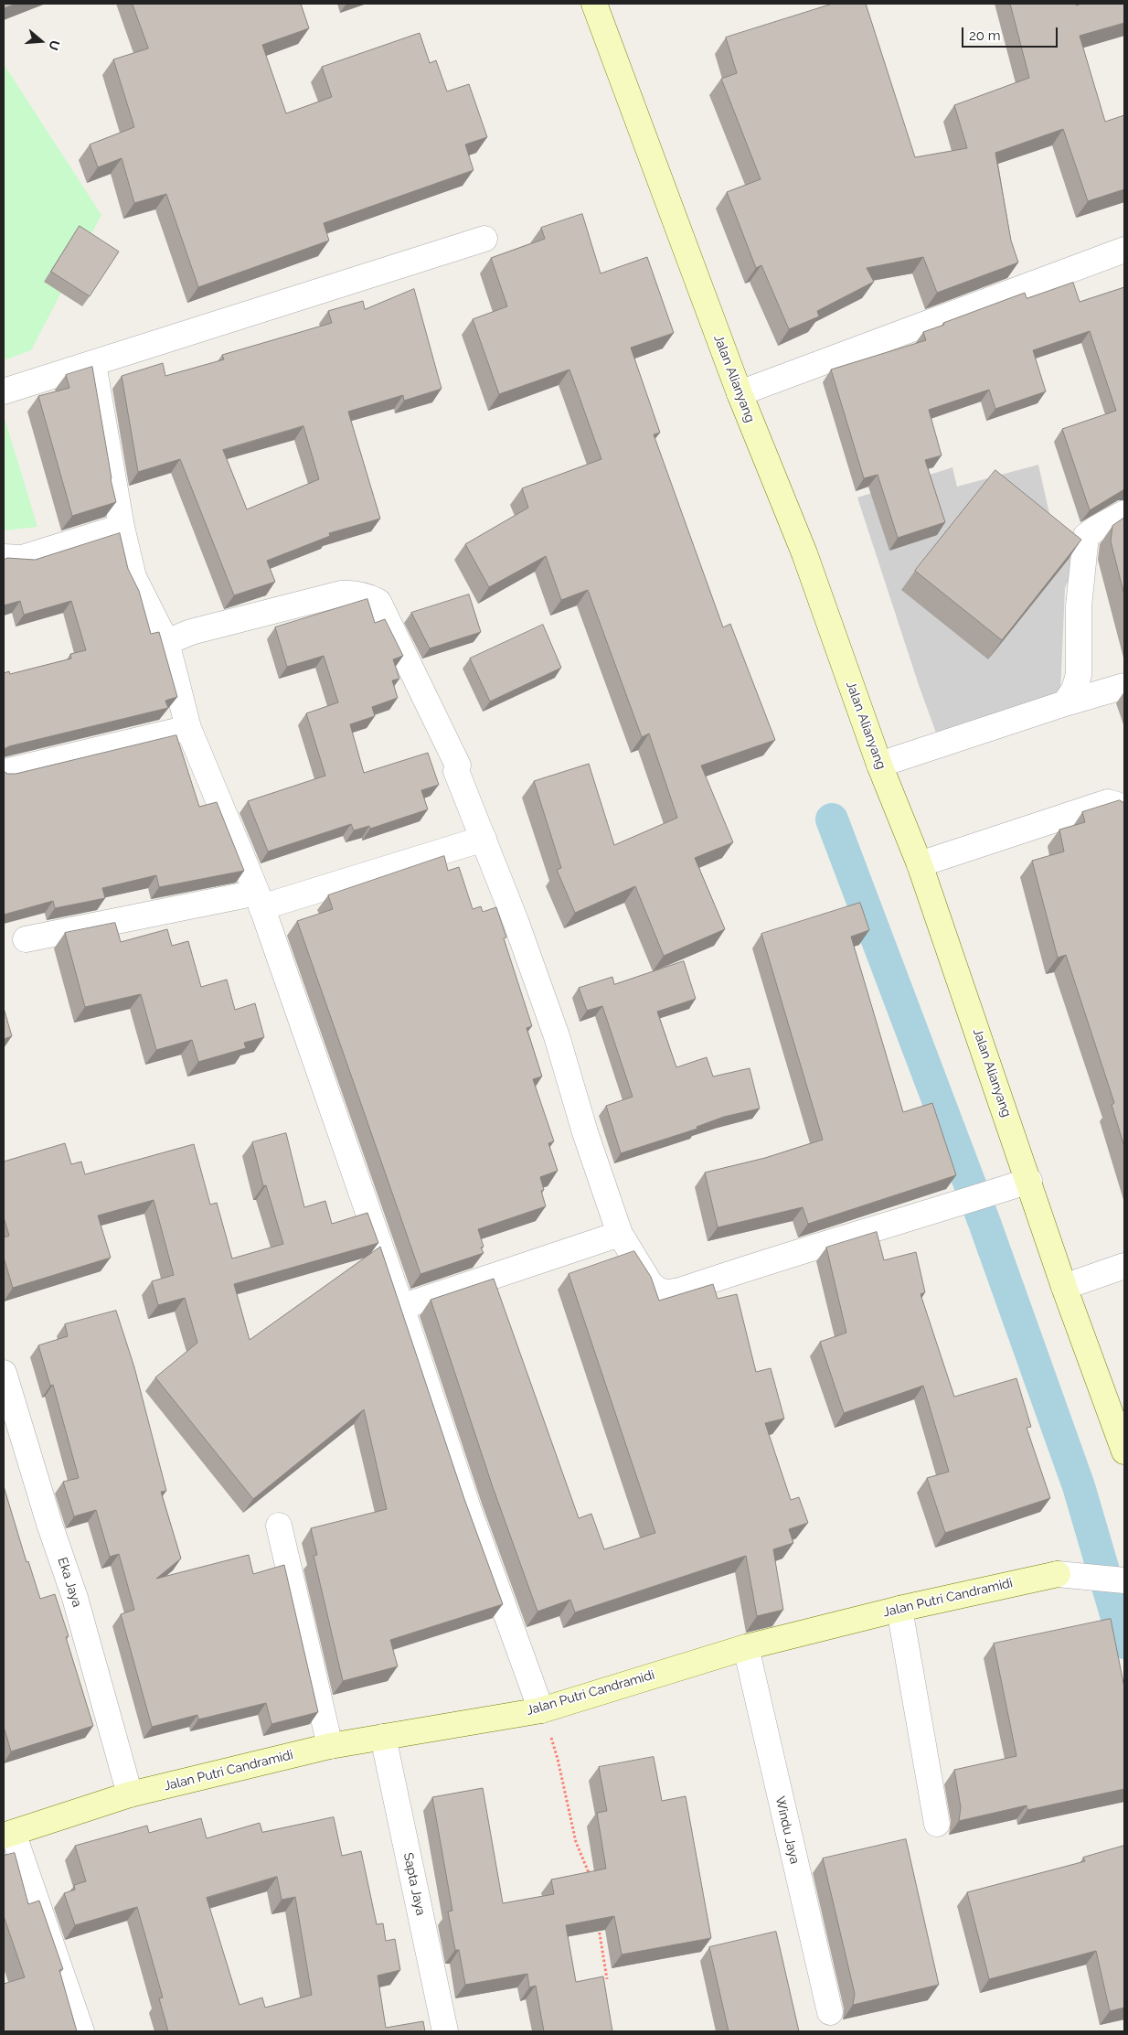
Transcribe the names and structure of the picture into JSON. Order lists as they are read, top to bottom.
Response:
{
  "streets": {
    "street": [
      "Jalan Alianyang",
      "Eka Jaya",
      "Jalan Putri Candramidi",
      "Windu Jaya",
      "Sapta Jaya"
    ]
  },
  "crossings": [
    ["Eka Jaya", "Jalan Putri Candramidi"],
    ["Jalan Putri Candramidi", "Windu Jaya"],
    ["Jalan Putri Candramidi", "Sapta Jaya"]
  ],
  "scale_bar": "20 m",
  "north": "right"
}
